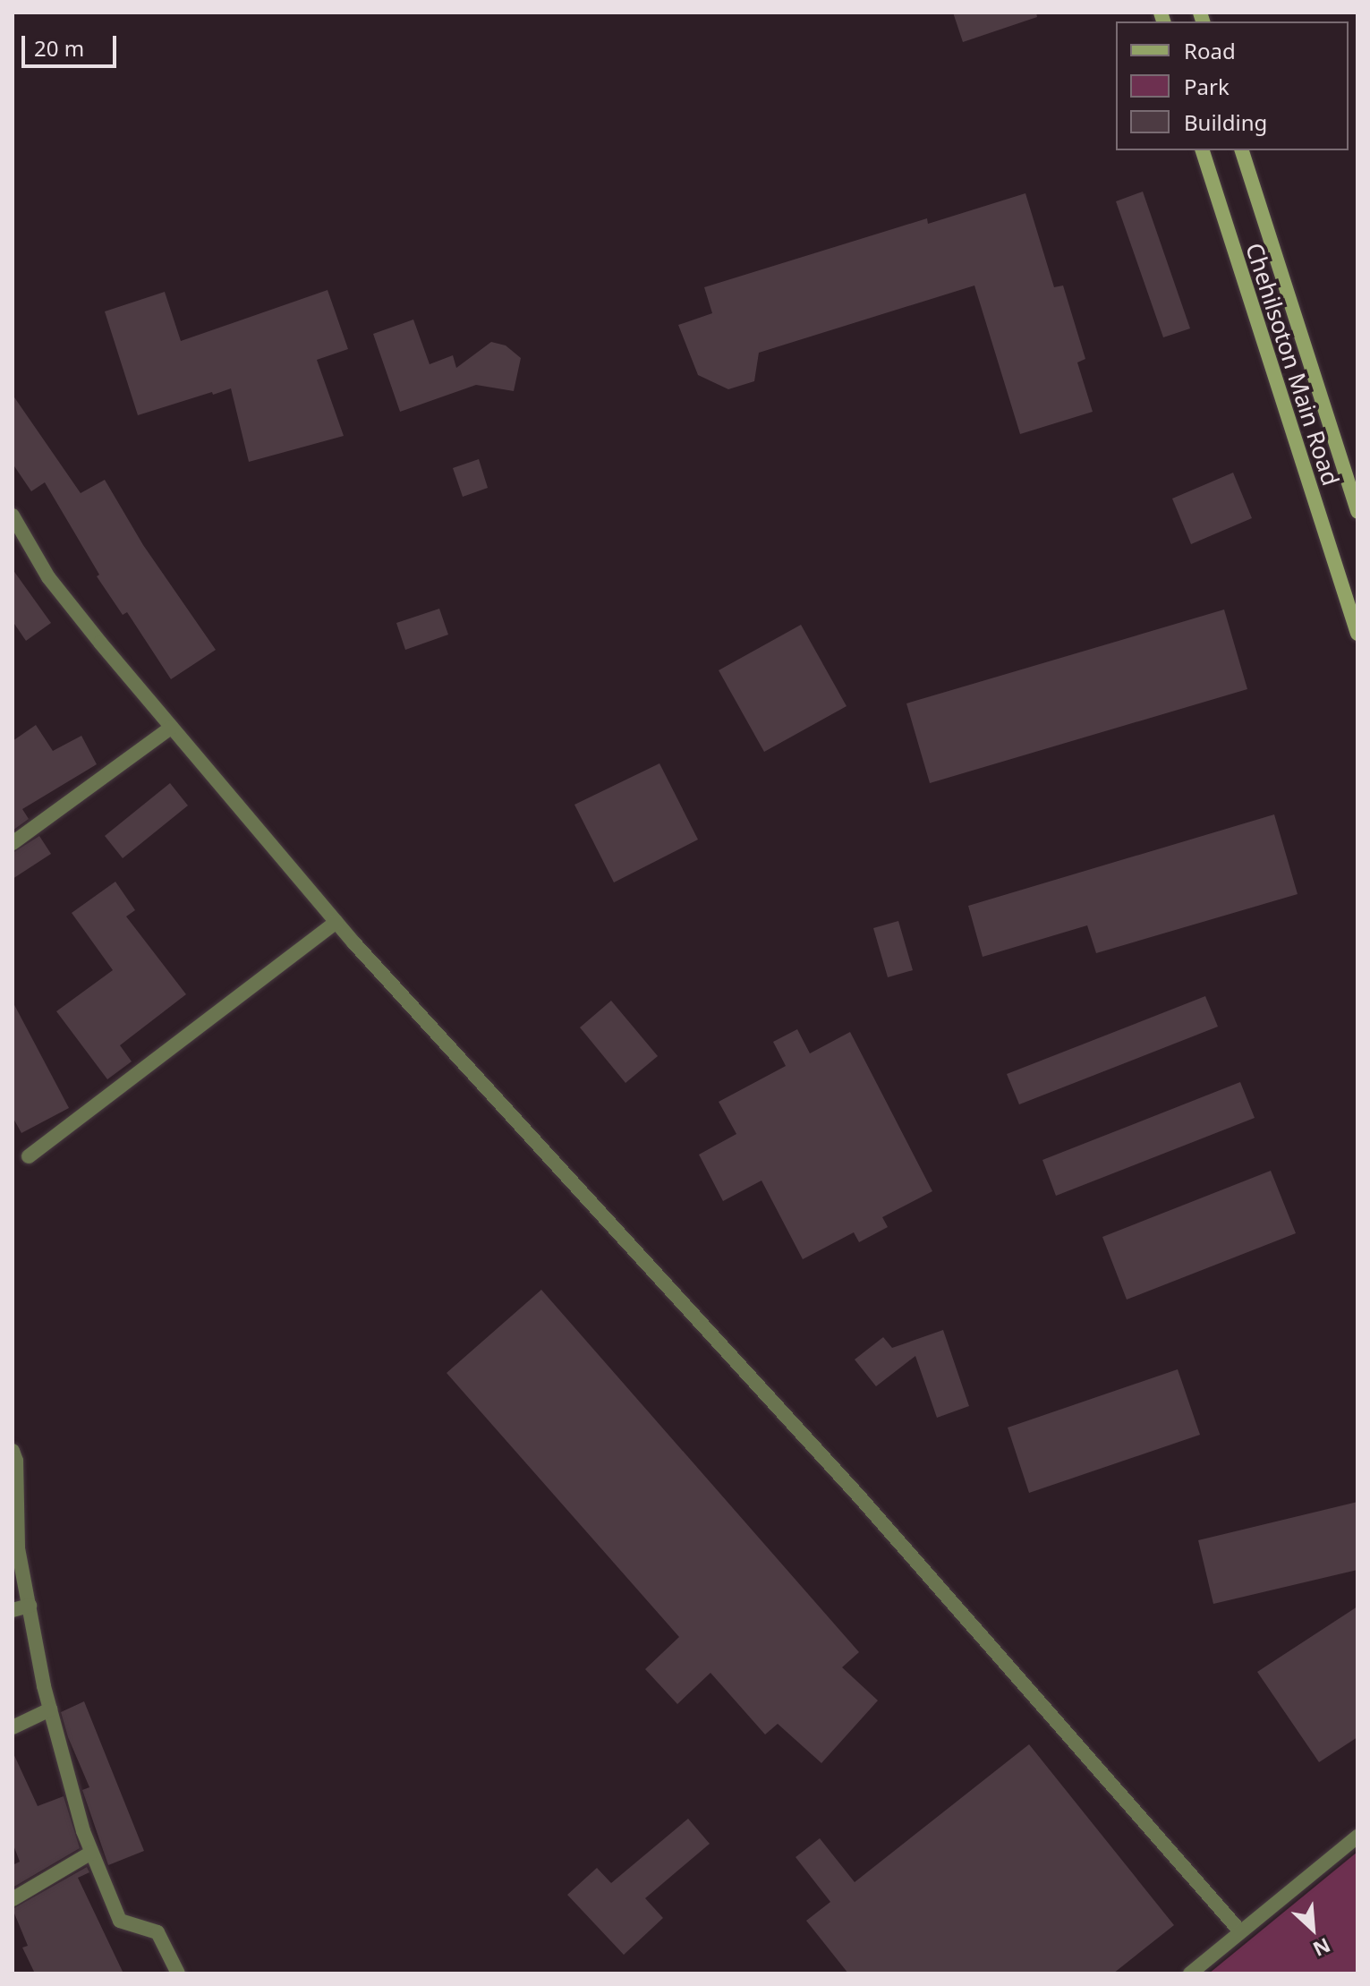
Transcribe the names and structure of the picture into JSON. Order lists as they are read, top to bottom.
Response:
{
  "streets": {
    "main road": ["Chehilsoton Main Road"]
  },
  "legend": ["Road", "Park", "Building"],
  "scale_bar": "20 m",
  "north": "bottom right"
}
